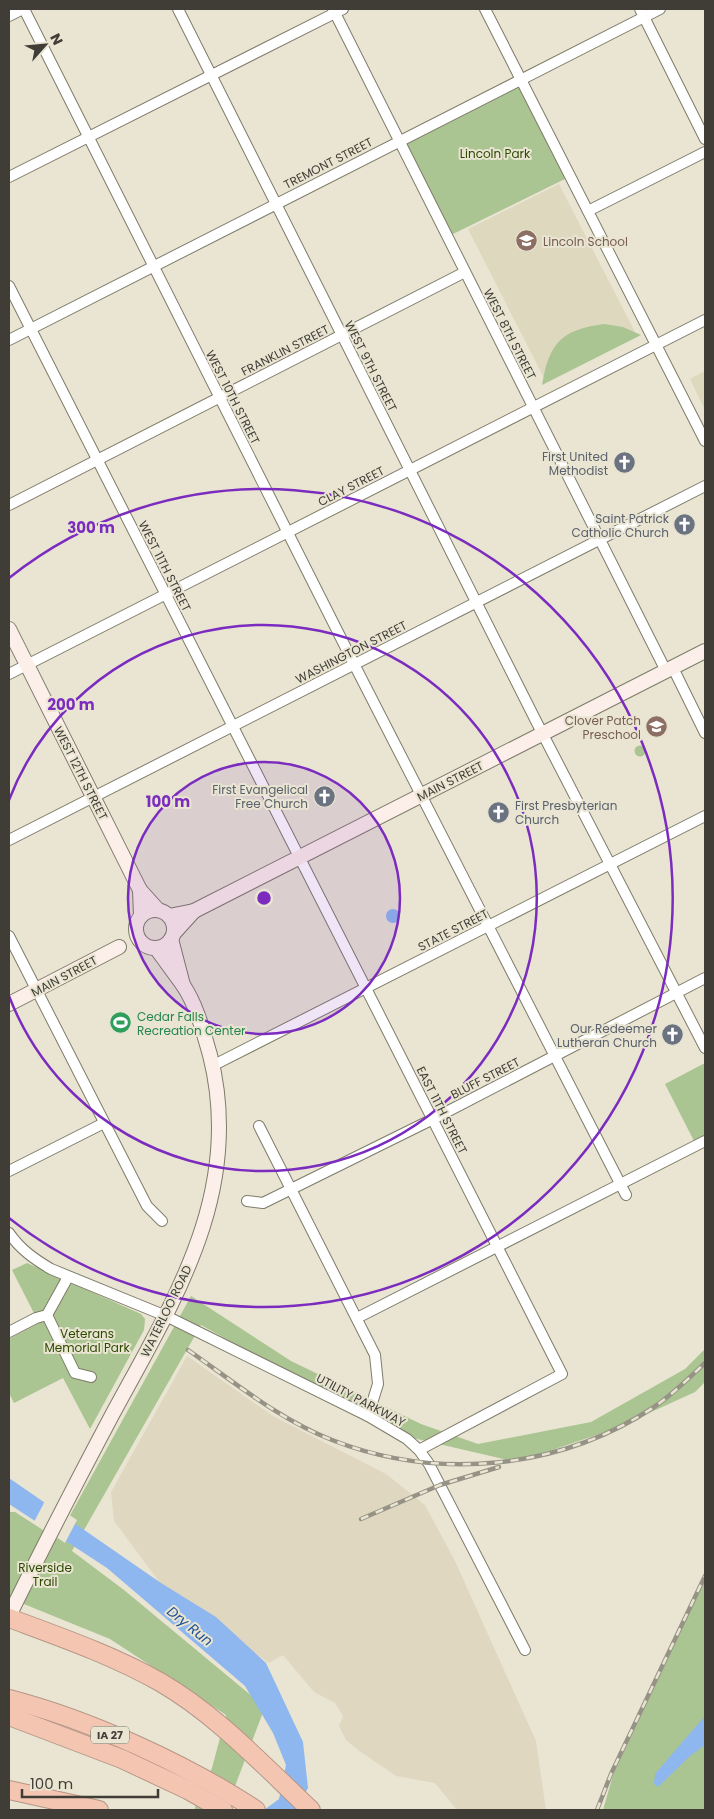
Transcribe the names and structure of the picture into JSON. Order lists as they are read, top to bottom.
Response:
{
  "streets": {
    "highway": ["IA 27"],
    "main road": ["WEST 12TH STREET", "MAIN STREET", "WATERLOO ROAD"],
    "street": [
      "TREMONT STREET",
      "WEST 8TH STREET",
      "FRANKLIN STREET",
      "WEST 9TH STREET",
      "WEST 10TH STREET",
      "CLAY STREET",
      "WEST 11TH STREET",
      "WASHINGTON STREET",
      "STATE STREET",
      "BLUFF STREET",
      "EAST 11TH STREET",
      "UTILITY PARKWAY"
    ]
  },
  "crossings": [
    ["TREMONT STREET", "WEST 8TH STREET"],
    ["TREMONT STREET", "WEST 9TH STREET"],
    ["TREMONT STREET", "WEST 10TH STREET"],
    ["TREMONT STREET", "WEST 11TH STREET"],
    ["WEST 8TH STREET", "FRANKLIN STREET"],
    ["WEST 8TH STREET", "CLAY STREET"],
    ["WEST 8TH STREET", "WASHINGTON STREET"],
    ["WEST 8TH STREET", "MAIN STREET"],
    ["FRANKLIN STREET", "WEST 9TH STREET"],
    ["FRANKLIN STREET", "WEST 10TH STREET"],
    ["FRANKLIN STREET", "WEST 11TH STREET"],
    ["WEST 9TH STREET", "CLAY STREET"],
    ["WEST 9TH STREET", "WASHINGTON STREET"],
    ["WEST 9TH STREET", "MAIN STREET"],
    ["WEST 9TH STREET", "STATE STREET"],
    ["WEST 9TH STREET", "BLUFF STREET"],
    ["WEST 10TH STREET", "CLAY STREET"],
    ["WEST 10TH STREET", "WASHINGTON STREET"],
    ["WEST 10TH STREET", "MAIN STREET"],
    ["WEST 10TH STREET", "STATE STREET"],
    ["WEST 10TH STREET", "BLUFF STREET"],
    ["CLAY STREET", "WEST 11TH STREET"],
    ["CLAY STREET", "WEST 12TH STREET"],
    ["WEST 11TH STREET", "WASHINGTON STREET"],
    ["WEST 11TH STREET", "MAIN STREET"],
    ["WEST 11TH STREET", "EAST 11TH STREET"],
    ["WASHINGTON STREET", "WEST 12TH STREET"],
    ["WEST 12TH STREET", "MAIN STREET"],
    ["WEST 12TH STREET", "WATERLOO ROAD"],
    ["MAIN STREET", "EAST 11TH STREET"],
    ["MAIN STREET", "WATERLOO ROAD"],
    ["STATE STREET", "EAST 11TH STREET"],
    ["STATE STREET", "WATERLOO ROAD"],
    ["BLUFF STREET", "EAST 11TH STREET"],
    ["EAST 11TH STREET", "UTILITY PARKWAY"],
    ["WATERLOO ROAD", "UTILITY PARKWAY"]
  ],
  "water": ["Dry Run"],
  "parks": ["Lincoln Park", "Veterans Memorial Park", "Riverside Trail"],
  "places": {
    "school or university": ["Lincoln School", "Clover Patch Preschool"],
    "church": [
      "First United Methodist",
      "Saint Patrick Catholic Church",
      "First Evangelical Free Church",
      "First Presbyterian Church",
      "Our Redeemer Lutheran Church"
    ],
    "sports": ["Cedar Falls Recreation Center"]
  },
  "scale_bar": "100 m",
  "north": "top right",
  "rings": ["300 m", "200 m", "100 m"]
}
